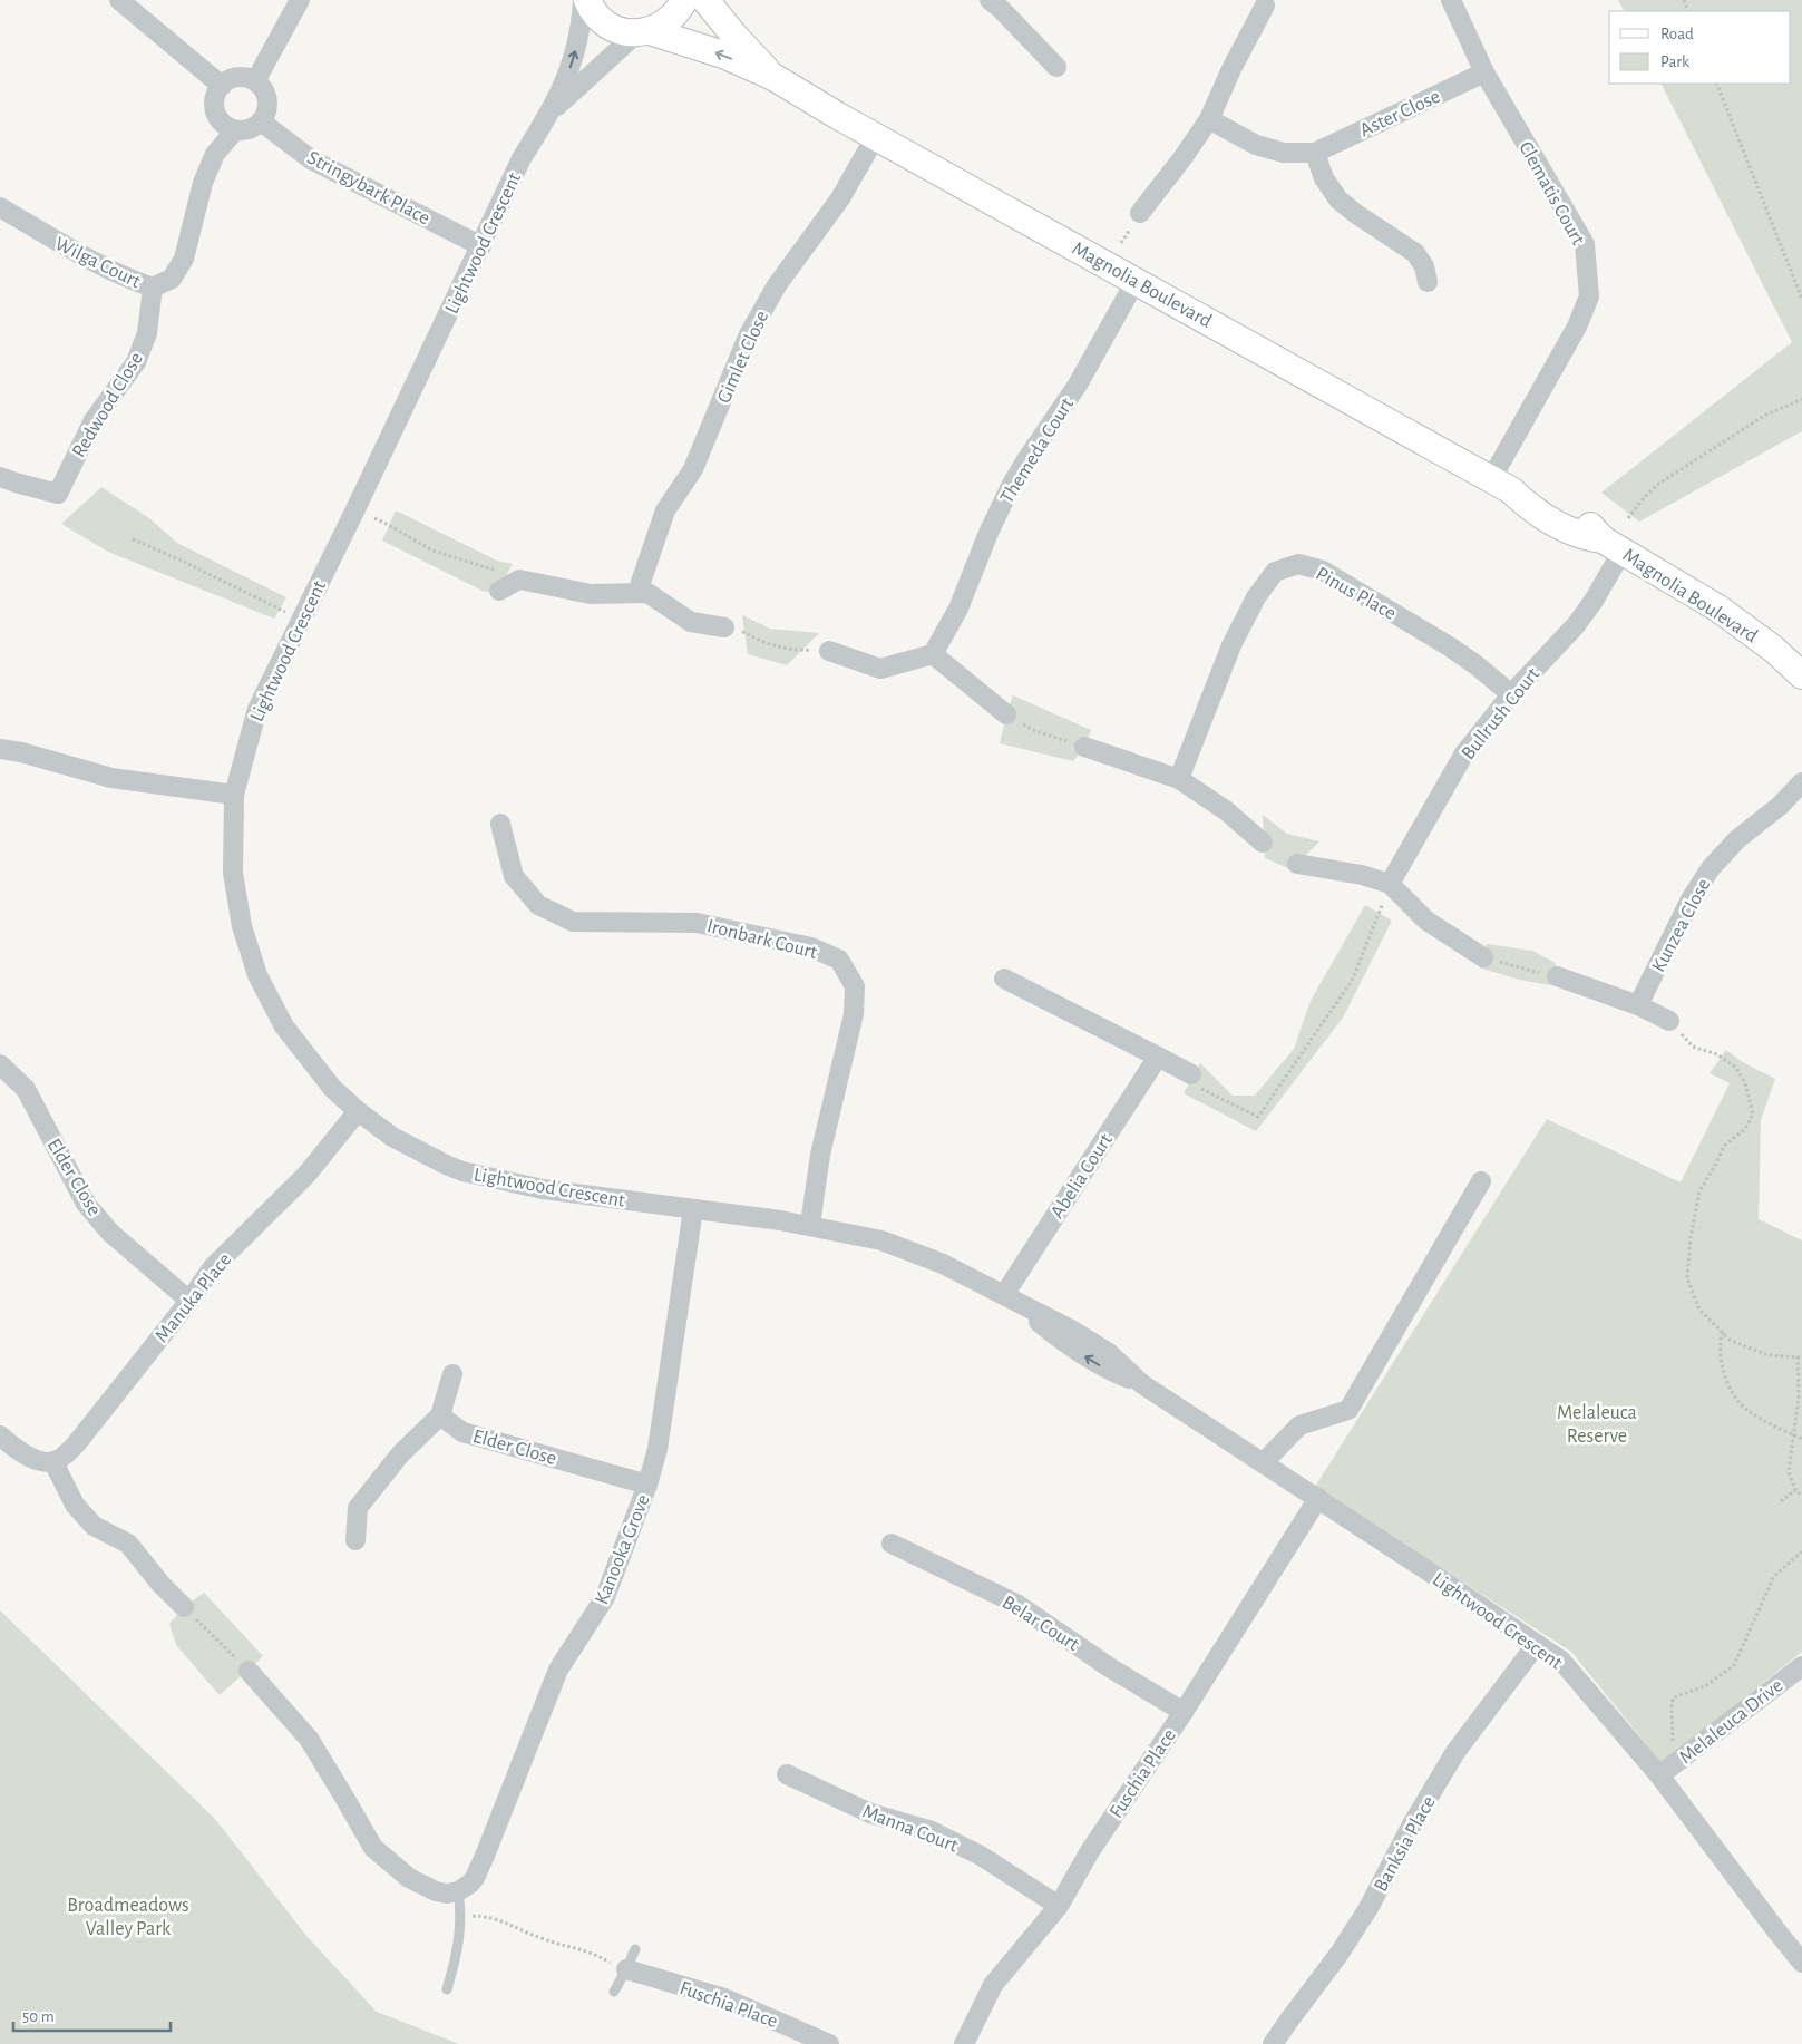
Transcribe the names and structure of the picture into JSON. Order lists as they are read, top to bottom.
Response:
{
  "streets": {
    "street": [
      "Aster Close",
      "Stringybark Place",
      "Clematis Court",
      "Lightwood Crescent",
      "Wilga Court",
      "Magnolia Boulevard",
      "Gimlet Close",
      "Redwood Close",
      "Themeda Court",
      "Pinus Place",
      "Bullrush Court",
      "Kunzea Close",
      "Ironbark Court",
      "Abelia Court",
      "Elder Close",
      "Manuka Place",
      "Kanooka Grove",
      "Belar Court",
      "Melaleuca Drive",
      "Fuschia Place",
      "Manna Court",
      "Banksia Place"
    ]
  },
  "crossings": [
    ["Aster Close", "Clematis Court"],
    ["Stringybark Place", "Lightwood Crescent"],
    ["Stringybark Place", "Wilga Court"],
    ["Clematis Court", "Magnolia Boulevard"],
    ["Lightwood Crescent", "Magnolia Boulevard"],
    ["Lightwood Crescent", "Ironbark Court"],
    ["Lightwood Crescent", "Abelia Court"],
    ["Lightwood Crescent", "Manuka Place"],
    ["Lightwood Crescent", "Kanooka Grove"],
    ["Lightwood Crescent", "Melaleuca Drive"],
    ["Lightwood Crescent", "Fuschia Place"],
    ["Lightwood Crescent", "Banksia Place"],
    ["Wilga Court", "Redwood Close"],
    ["Magnolia Boulevard", "Gimlet Close"],
    ["Magnolia Boulevard", "Themeda Court"],
    ["Magnolia Boulevard", "Bullrush Court"],
    ["Pinus Place", "Bullrush Court"],
    ["Elder Close", "Manuka Place"],
    ["Elder Close", "Kanooka Grove"],
    ["Belar Court", "Fuschia Place"],
    ["Fuschia Place", "Manna Court"]
  ],
  "parks": ["Melaleuca Reserve", "Broadmeadows Valley Park"],
  "legend": ["Road", "Park"],
  "scale_bar": "50 m"
}
